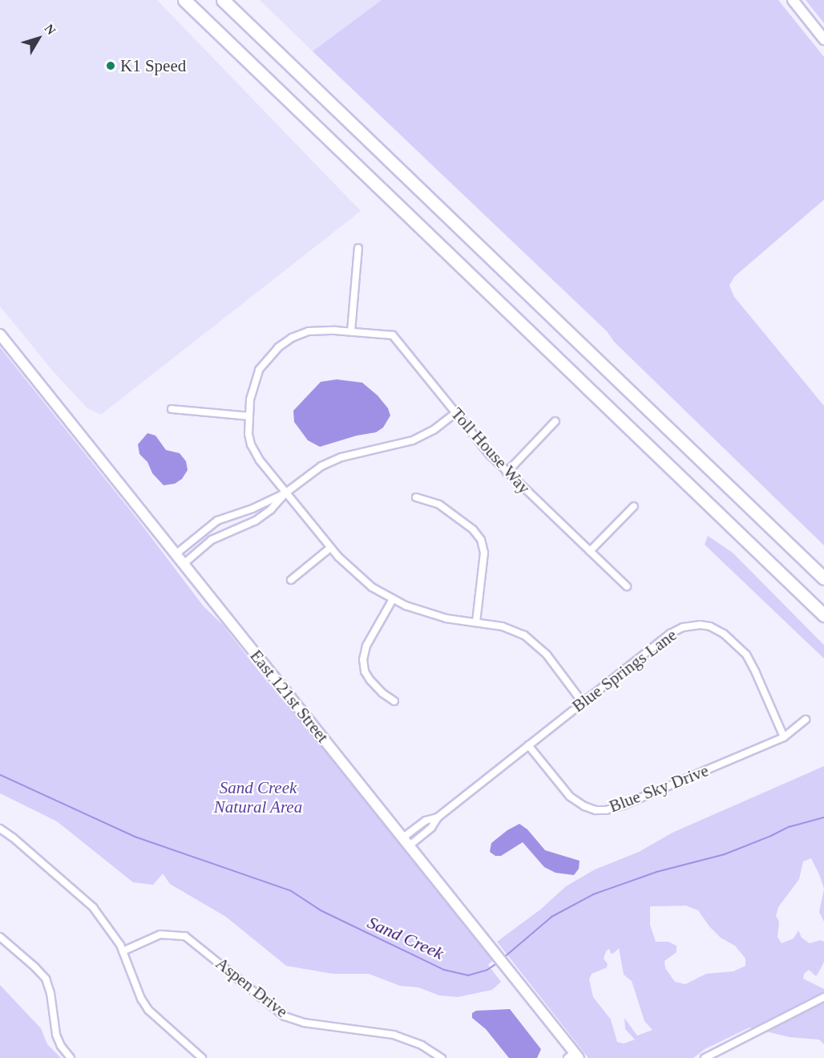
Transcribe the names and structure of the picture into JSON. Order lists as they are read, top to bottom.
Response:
{
  "streets": {
    "street": [
      "Toll House Way",
      "Blue Springs Lane",
      "East 121st Street",
      "Blue Sky Drive",
      "Aspen Drive"
    ]
  },
  "crossings": [
    ["Toll House Way", "Blue Springs Lane"],
    ["Blue Springs Lane", "East 121st Street"],
    ["Blue Springs Lane", "Blue Sky Drive"]
  ],
  "water": ["Sand Creek"],
  "parks": ["Sand Creek Natural Area"],
  "places": ["K1 Speed"],
  "north": "top right"
}
